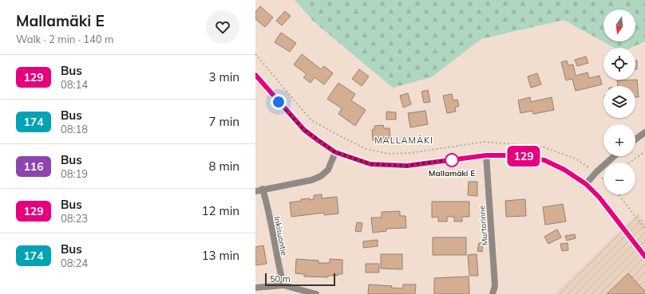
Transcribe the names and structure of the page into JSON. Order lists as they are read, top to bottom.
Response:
{
  "streets": {
    "street": ["Murtorinne", "Inkisuontie"]
  },
  "districts": ["MALLAMÄKI"],
  "places": ["Mallamäki E"],
  "lines": ["bus line 129"],
  "scale_bar": "50 m",
  "north": "bottom",
  "page": {
    "heading": ["Mallamäki E", "Walk · 2 min · 140 m"],
    "on_map": "129",
    "map_buttons": ["+", "−"],
    "list": [
      {
        "mark": "129",
        "name": "Bus",
        "note": "08:14",
        "value": "3 min"
      },
      {
        "mark": "174",
        "name": "Bus",
        "note": "08:18",
        "value": "7 min"
      },
      {
        "mark": "116",
        "name": "Bus",
        "note": "08:19",
        "value": "8 min"
      },
      {
        "mark": "129",
        "name": "Bus",
        "note": "08:23",
        "value": "12 min"
      },
      {
        "mark": "174",
        "name": "Bus",
        "note": "08:24",
        "value": "13 min"
      }
    ],
    "scale": "50 m"
  }
}
